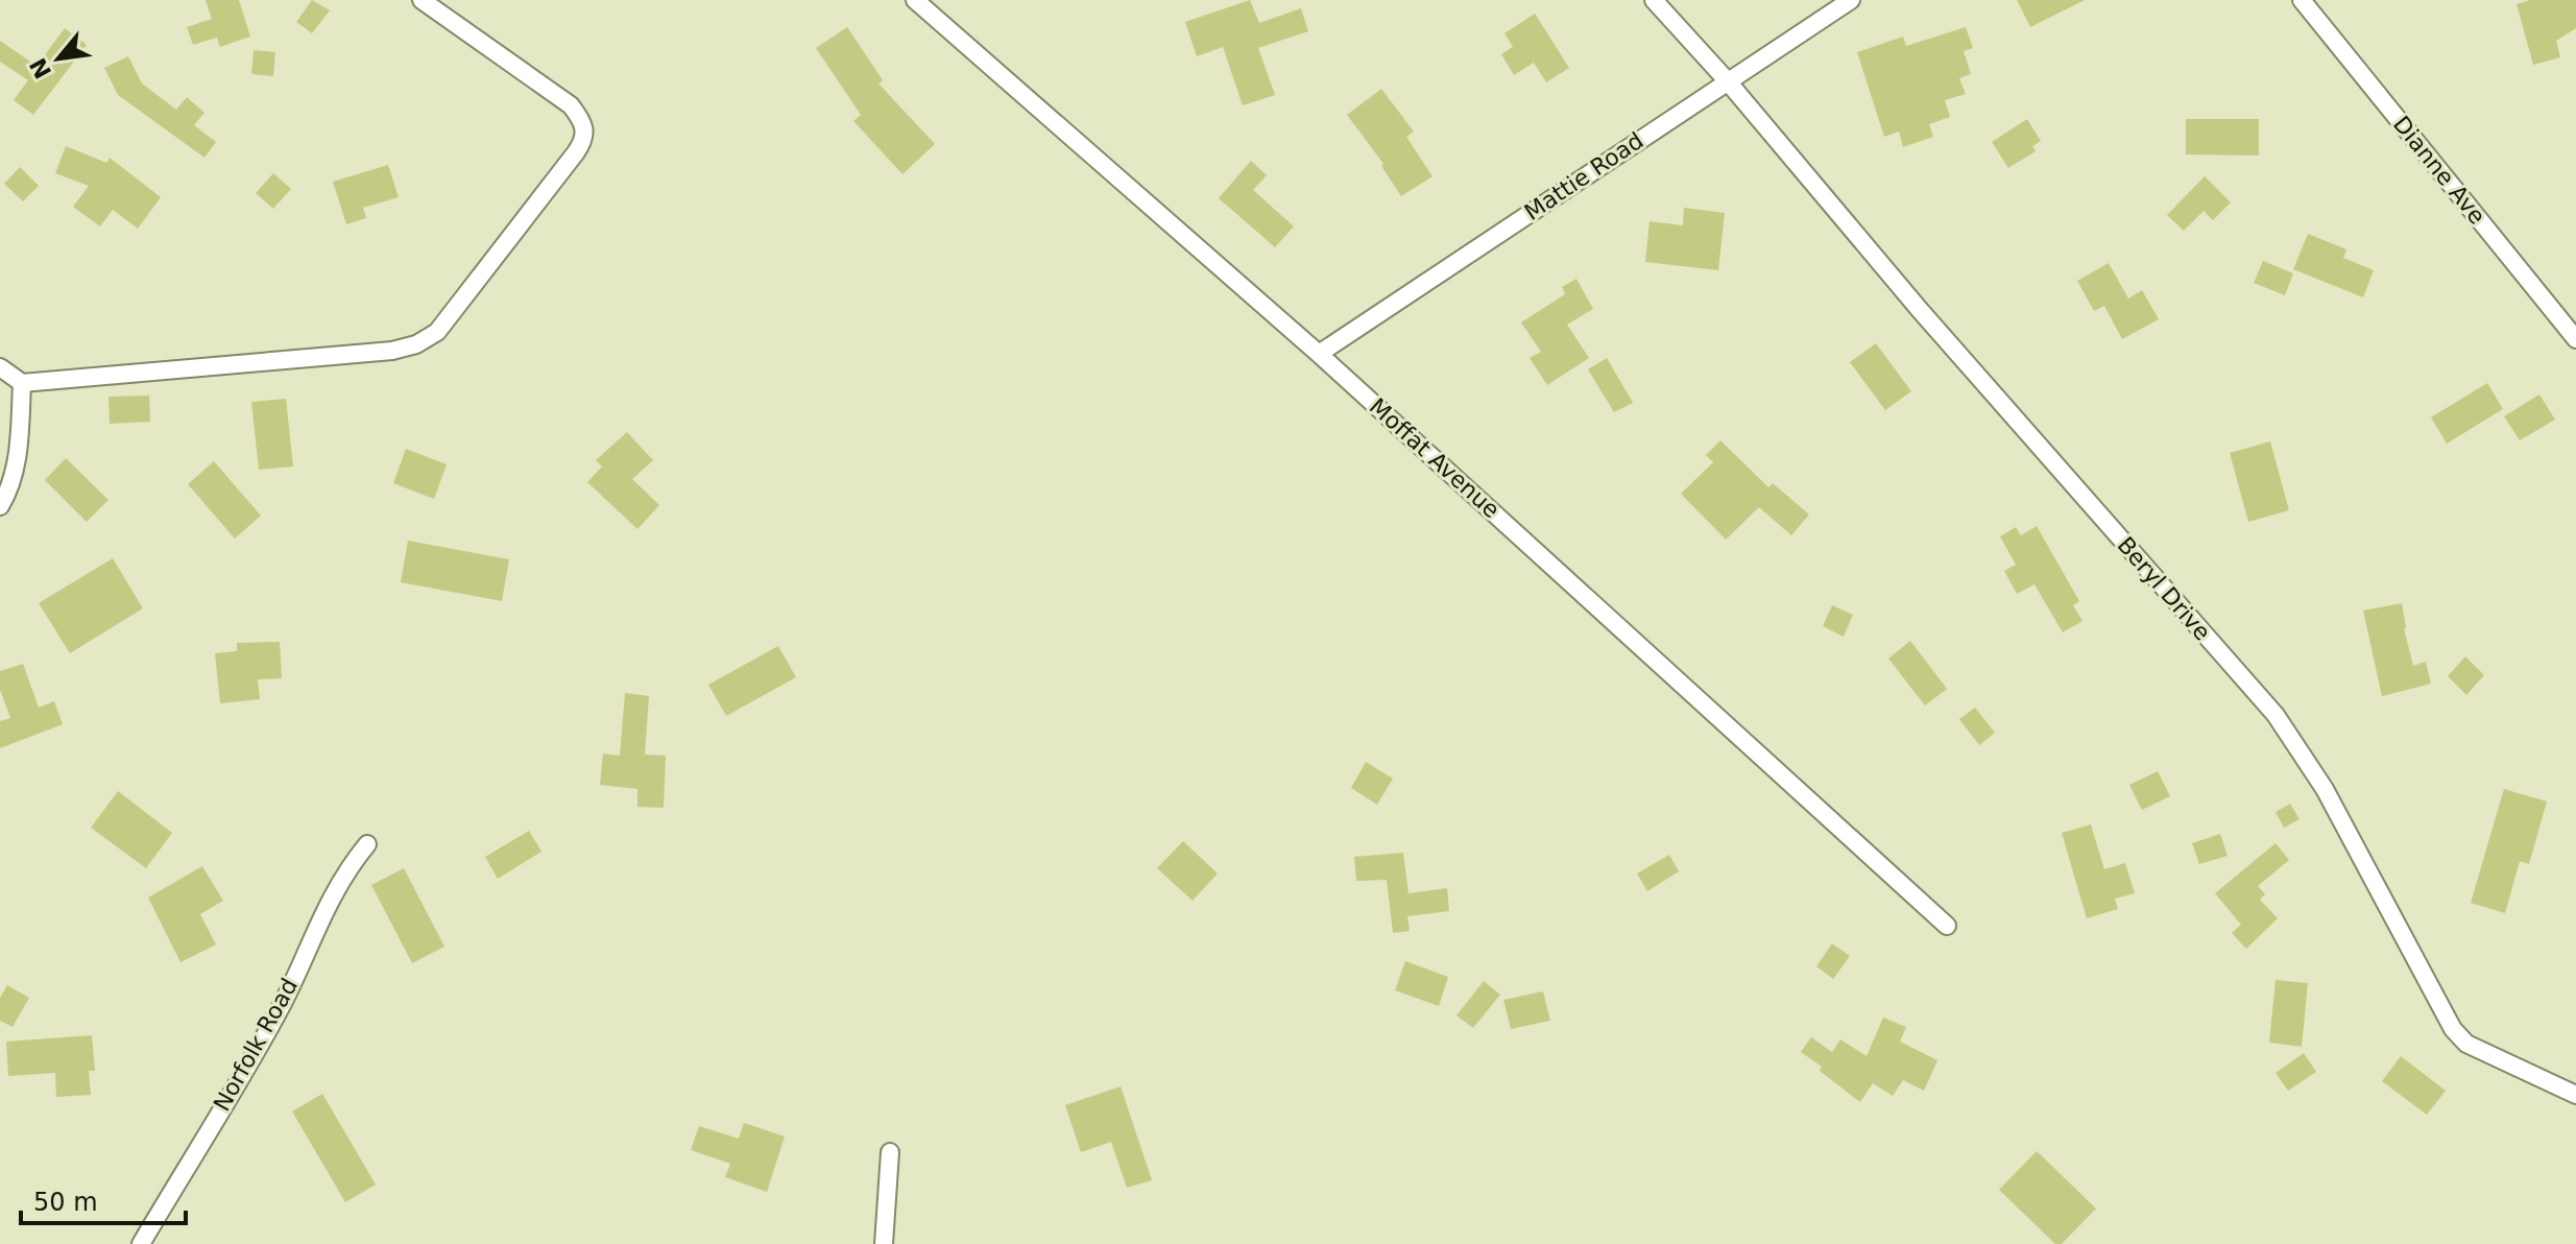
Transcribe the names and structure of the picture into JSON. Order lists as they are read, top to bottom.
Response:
{
  "streets": {
    "street": [
      "Dianne Ave",
      "Mattie Road",
      "Moffat Avenue",
      "Beryl Drive",
      "Norfolk Road"
    ]
  },
  "crossings": [
    ["Mattie Road", "Moffat Avenue"],
    ["Mattie Road", "Beryl Drive"]
  ],
  "scale_bar": "50 m",
  "north": "bottom left"
}
